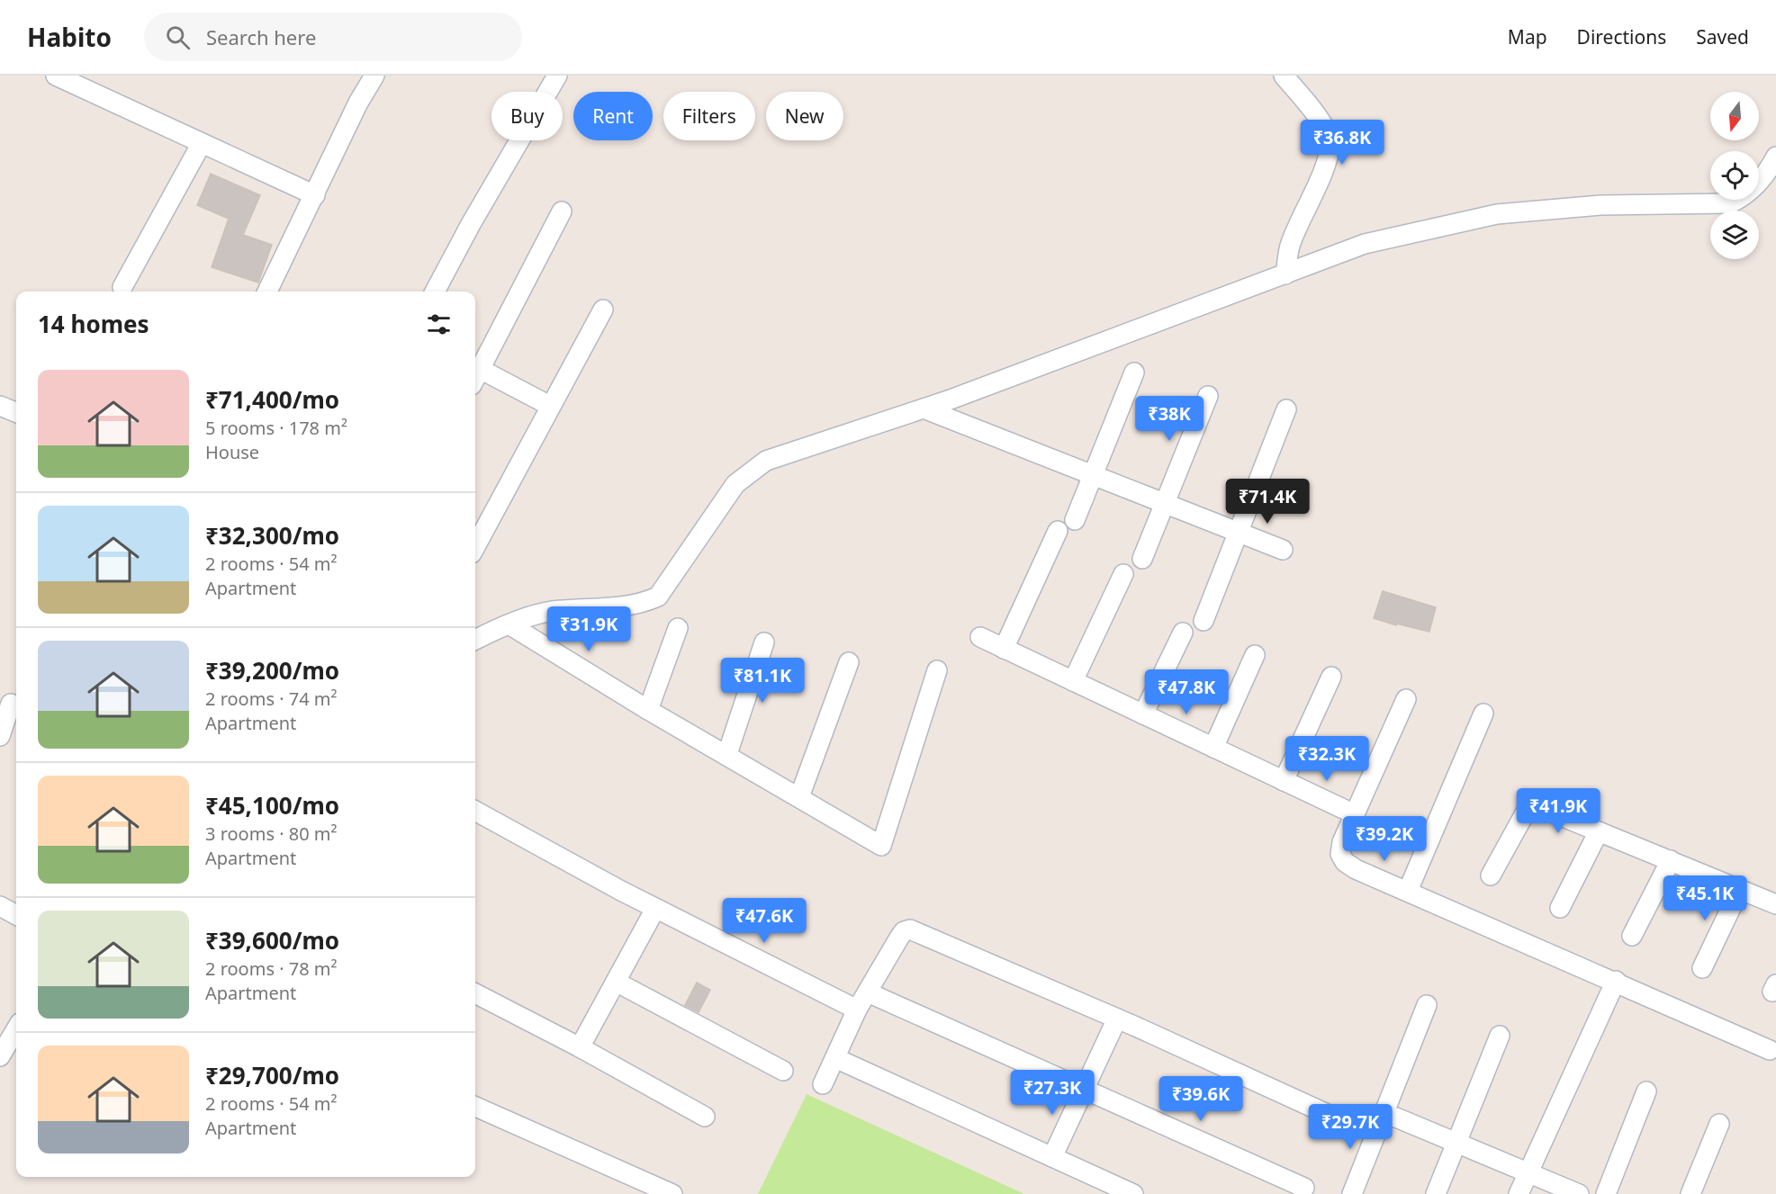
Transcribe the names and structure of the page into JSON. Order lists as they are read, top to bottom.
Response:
{
  "north": "bottom",
  "page": {
    "header": "Habito",
    "search": "Search here",
    "nav": ["Map", "Directions", "Saved"],
    "chip": [
      "Buy",
      "Rent",
      "Filters",
      "New"
    ],
    "price": [
      "₹36.8K",
      "₹38K",
      "₹71.4K",
      "₹31.9K",
      "₹81.1K",
      "₹47.8K",
      "₹32.3K",
      "₹41.9K",
      "₹39.2K",
      "₹45.1K",
      "₹47.6K",
      "₹27.3K",
      "₹39.6K",
      "₹29.7K"
    ],
    "heading": "14 homes",
    "list": [
      {
        "name": "₹71,400/mo",
        "note": "5 rooms · 178 m² · House"
      },
      {
        "name": "₹32,300/mo",
        "note": "2 rooms · 54 m² · Apartment"
      },
      {
        "name": "₹39,200/mo",
        "note": "2 rooms · 74 m² · Apartment"
      },
      {
        "name": "₹45,100/mo",
        "note": "3 rooms · 80 m² · Apartment"
      },
      {
        "name": "₹39,600/mo",
        "note": "2 rooms · 78 m² · Apartment"
      },
      {
        "name": "₹29,700/mo",
        "note": "2 rooms · 54 m² · Apartment"
      }
    ]
  }
}
